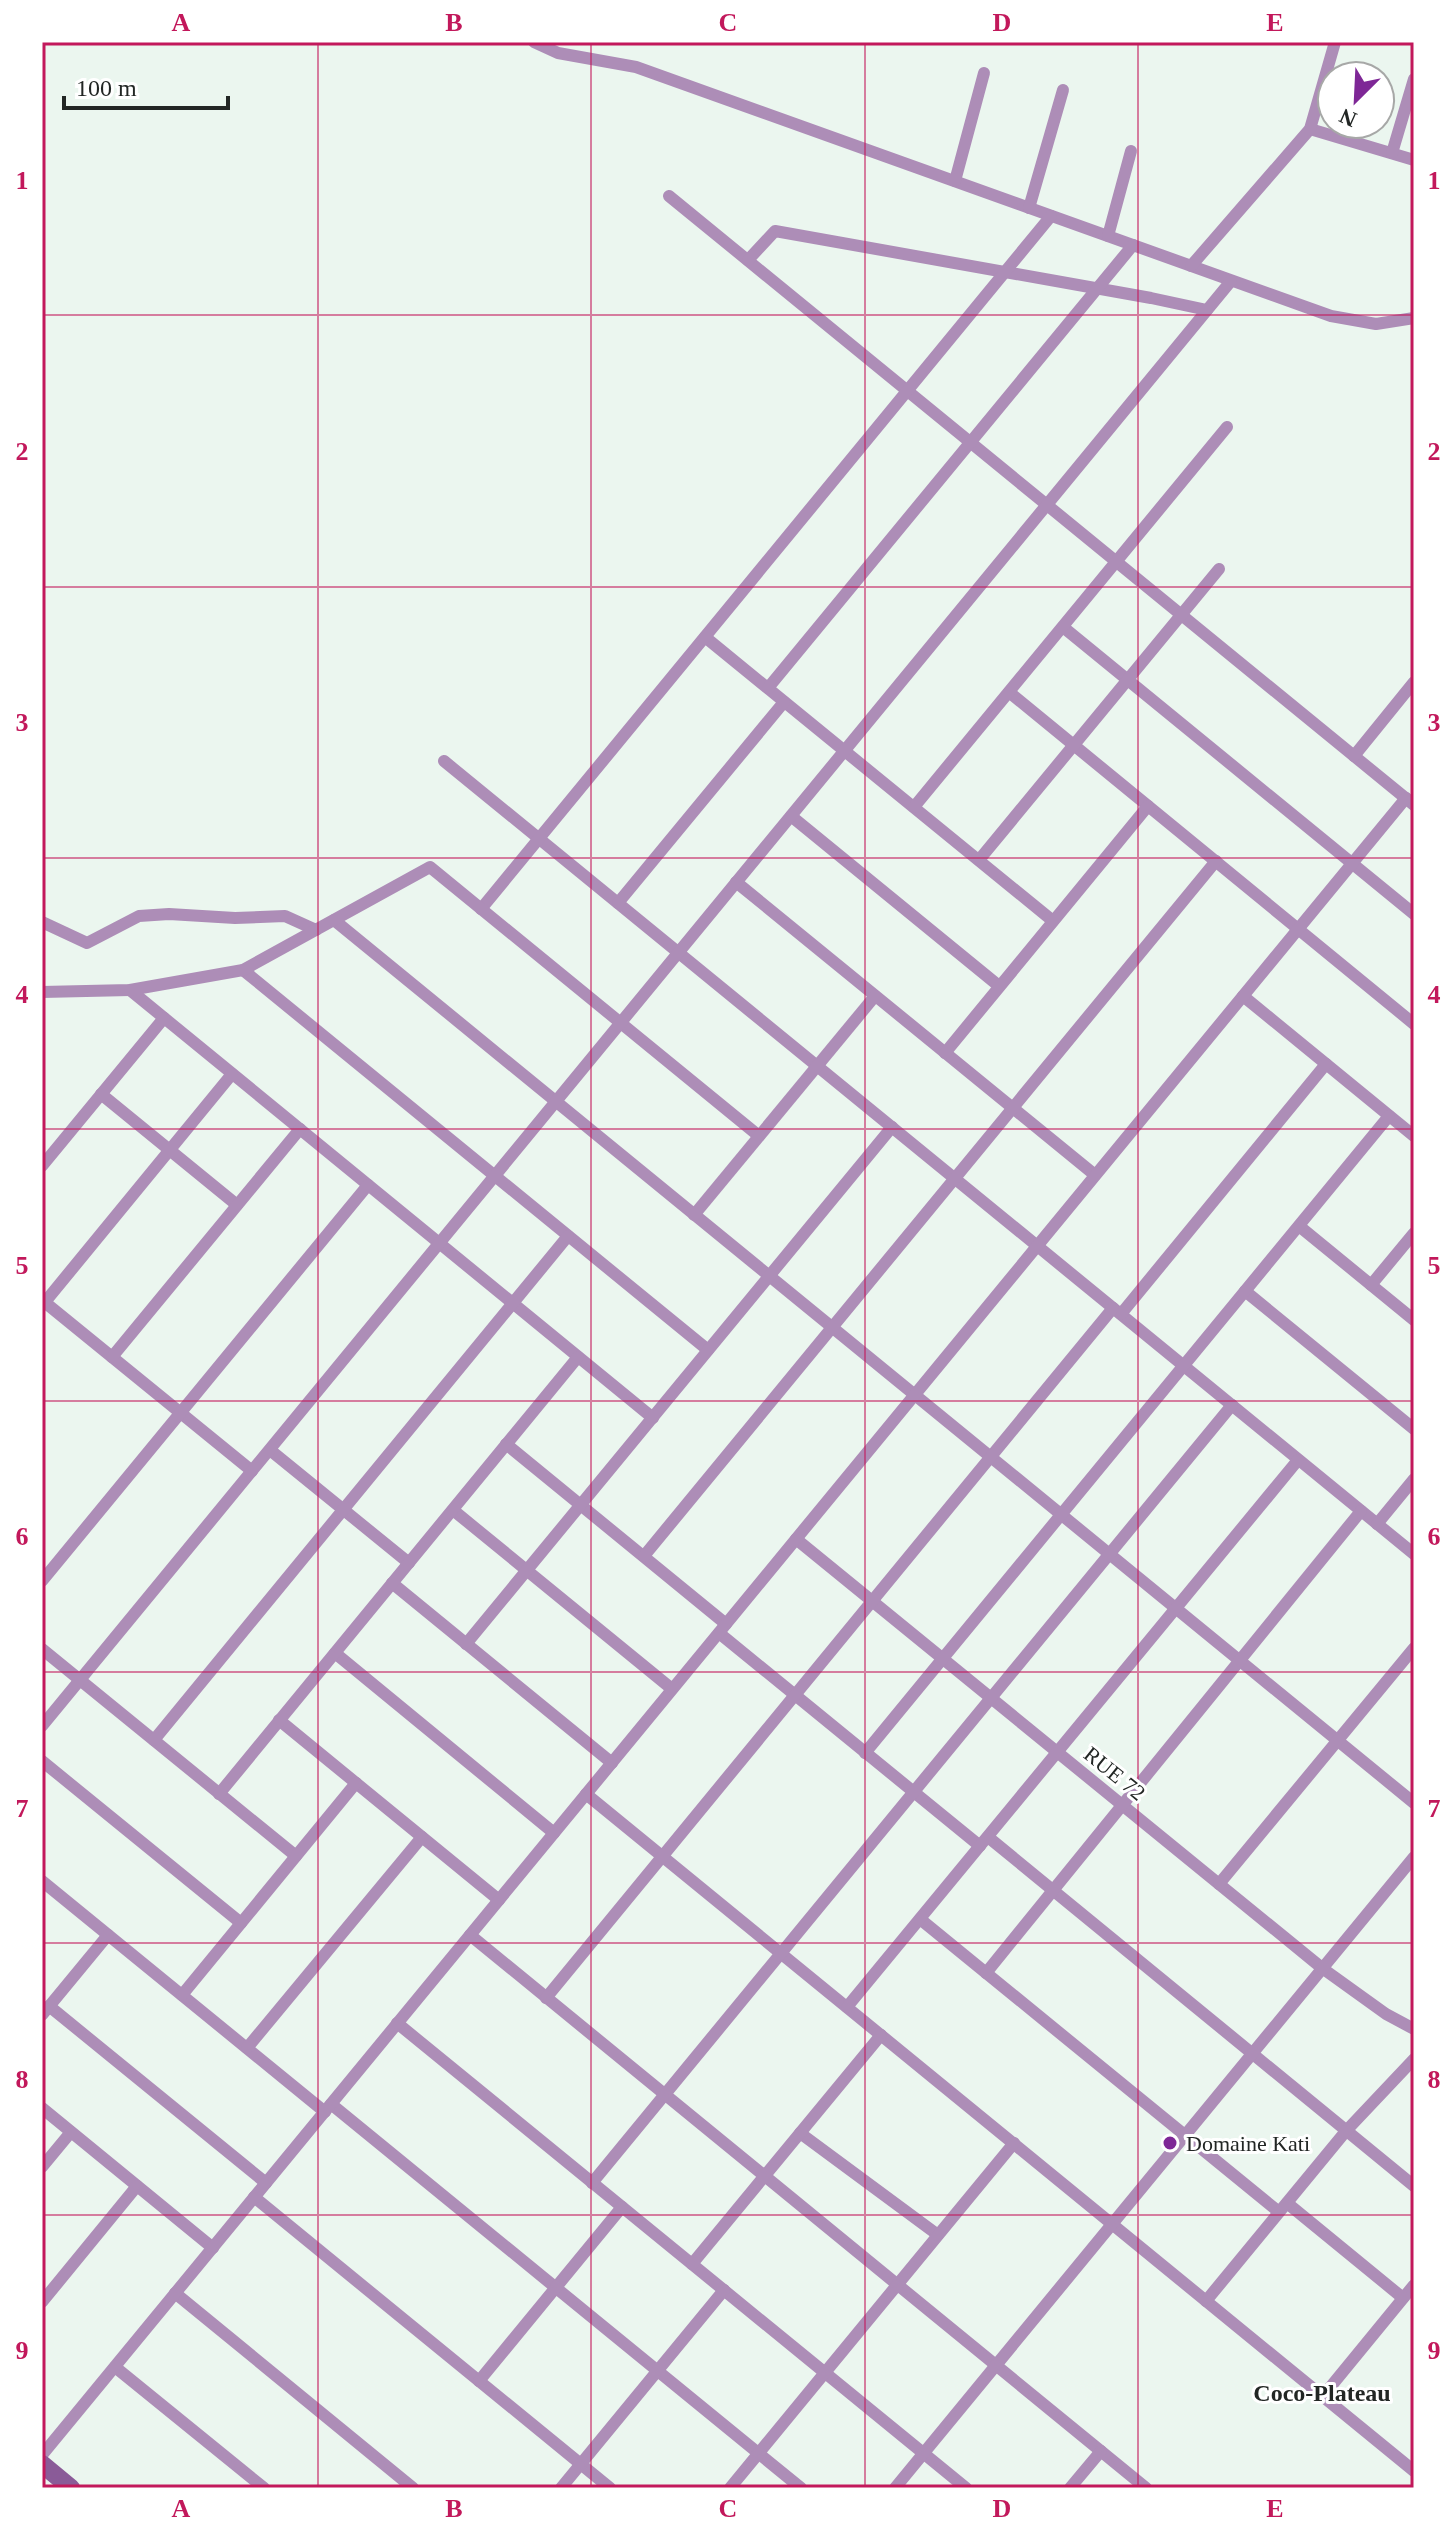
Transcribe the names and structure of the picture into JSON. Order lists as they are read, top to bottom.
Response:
{
  "streets": {
    "street": ["RUE 72"]
  },
  "districts": ["Coco-Plateau"],
  "places": ["Domaine Kati"],
  "scale_bar": "100 m",
  "north": "bottom left",
  "grid": {
    "columns": [
      "A",
      "B",
      "C",
      "D",
      "E"
    ],
    "rows": [
      "1",
      "2",
      "3",
      "4",
      "5",
      "6",
      "7",
      "8",
      "9"
    ]
  }
}
